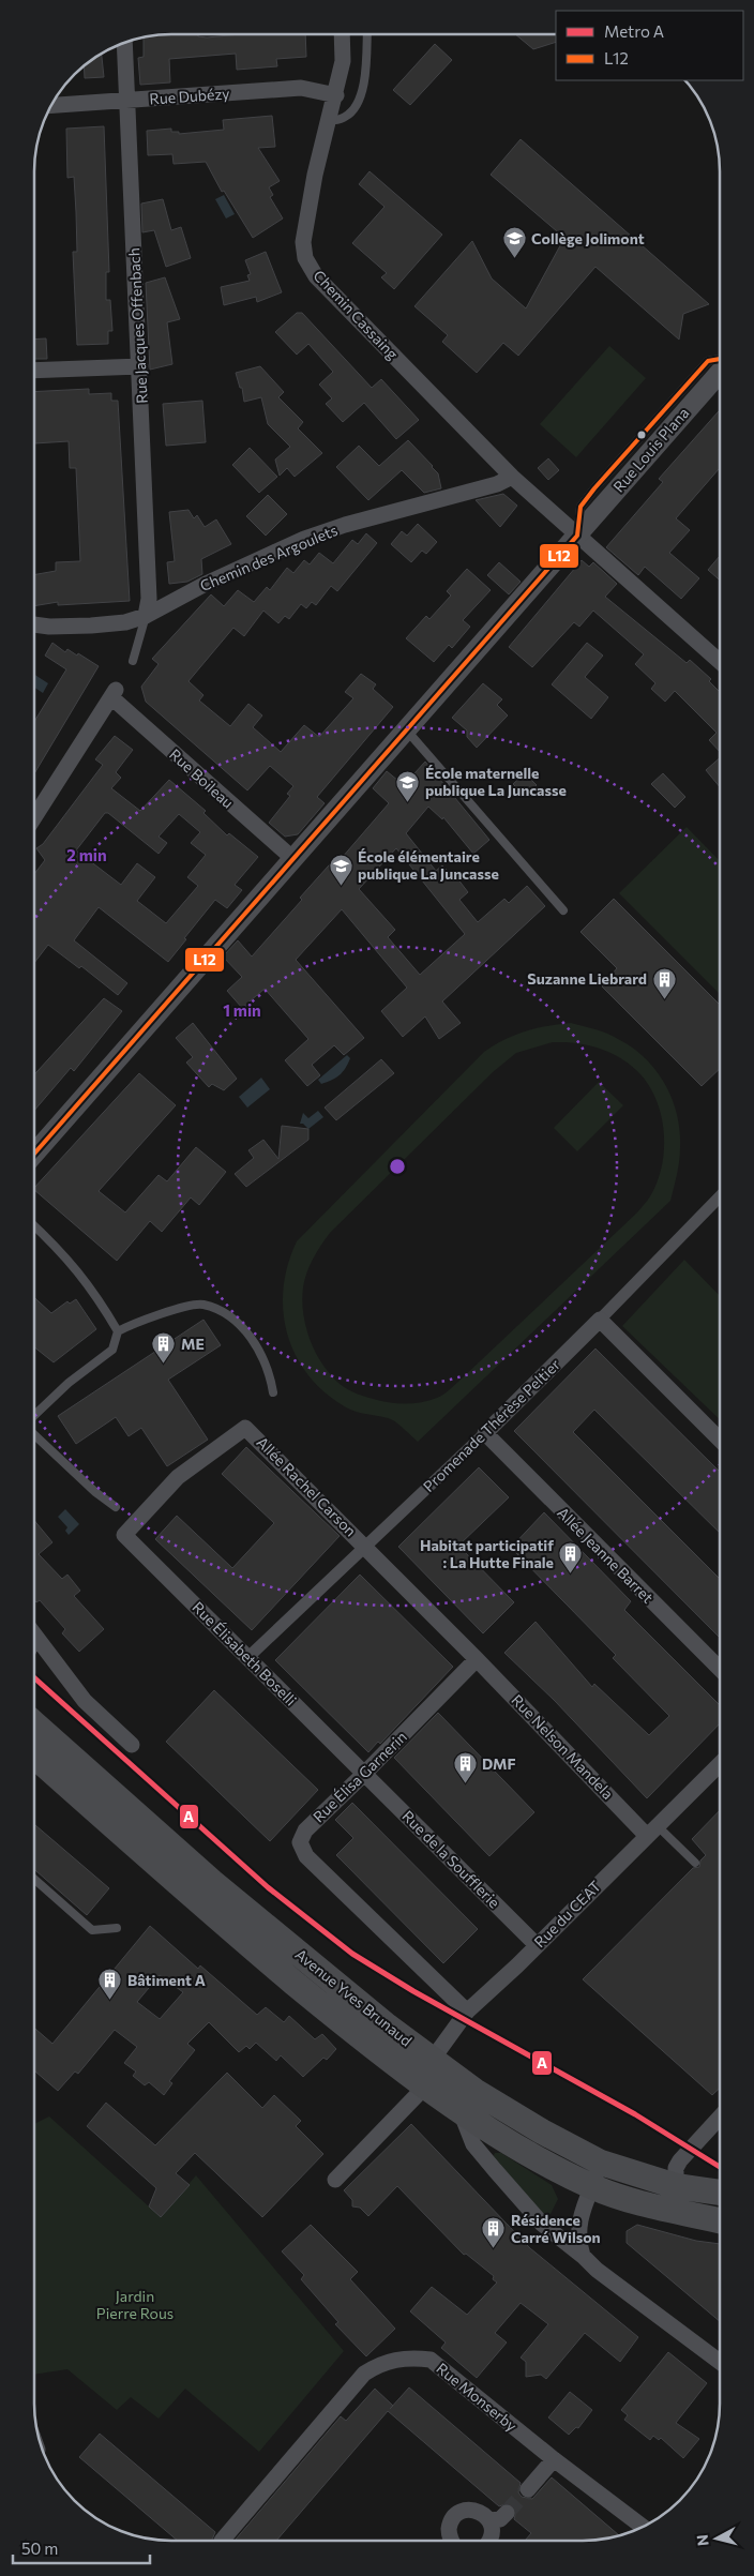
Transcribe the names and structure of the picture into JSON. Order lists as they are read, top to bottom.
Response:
{
  "streets": {
    "main road": ["Avenue Yves Brunaud"],
    "street": [
      "Rue Dubézy",
      "Chemin Cassaing",
      "Rue Jacques Offenbach",
      "Rue Louis Plana",
      "Chemin des Argoulets",
      "Rue Boileau",
      "Promenade Thérèse Peltier",
      "Allée Rachel Carson",
      "Allée Jeanne Barret",
      "Rue Élisabeth Boselli",
      "Rue Nelson Mandela",
      "Rue Élisa Garnerin",
      "Rue de la Soufflerie",
      "Rue du CEAT",
      "Rue Monserby"
    ]
  },
  "crossings": [
    ["Rue Dubézy", "Chemin Cassaing"],
    ["Rue Dubézy", "Rue Jacques Offenbach"],
    ["Chemin Cassaing", "Rue Louis Plana"],
    ["Chemin Cassaing", "Chemin des Argoulets"],
    ["Rue Jacques Offenbach", "Chemin des Argoulets"],
    ["Rue Louis Plana", "Rue Boileau"],
    ["Promenade Thérèse Peltier", "Allée Rachel Carson"],
    ["Promenade Thérèse Peltier", "Allée Jeanne Barret"],
    ["Promenade Thérèse Peltier", "Rue Élisabeth Boselli"],
    ["Allée Rachel Carson", "Rue Élisabeth Boselli"],
    ["Allée Rachel Carson", "Rue Nelson Mandela"],
    ["Allée Rachel Carson", "Rue Élisa Garnerin"],
    ["Rue Élisabeth Boselli", "Rue Élisa Garnerin"],
    ["Rue Élisabeth Boselli", "Rue de la Soufflerie"],
    ["Rue Nelson Mandela", "Rue Élisa Garnerin"],
    ["Rue Nelson Mandela", "Rue du CEAT"],
    ["Rue Élisa Garnerin", "Rue de la Soufflerie"],
    ["Rue Élisa Garnerin", "Rue du CEAT"],
    ["Rue de la Soufflerie", "Rue du CEAT"],
    ["Rue du CEAT", "Avenue Yves Brunaud"]
  ],
  "parks": ["Jardin Pierre Rous"],
  "places": {
    "school or university": ["Collège Jolimont", "École maternelle publique La Juncasse", "École élémentaire publique La Juncasse"],
    "building": [
      "Suzanne Liebrard",
      "ME",
      "Habitat participatif : La Hutte Finale",
      "DMF",
      "Bâtiment A",
      "Résidence Carré Wilson"
    ]
  },
  "lines": ["transit line L12", "metro line A"],
  "legend": ["Metro A", "L12"],
  "scale_bar": "50 m",
  "north": "left",
  "rings": ["2 min", "1 min"]
}
